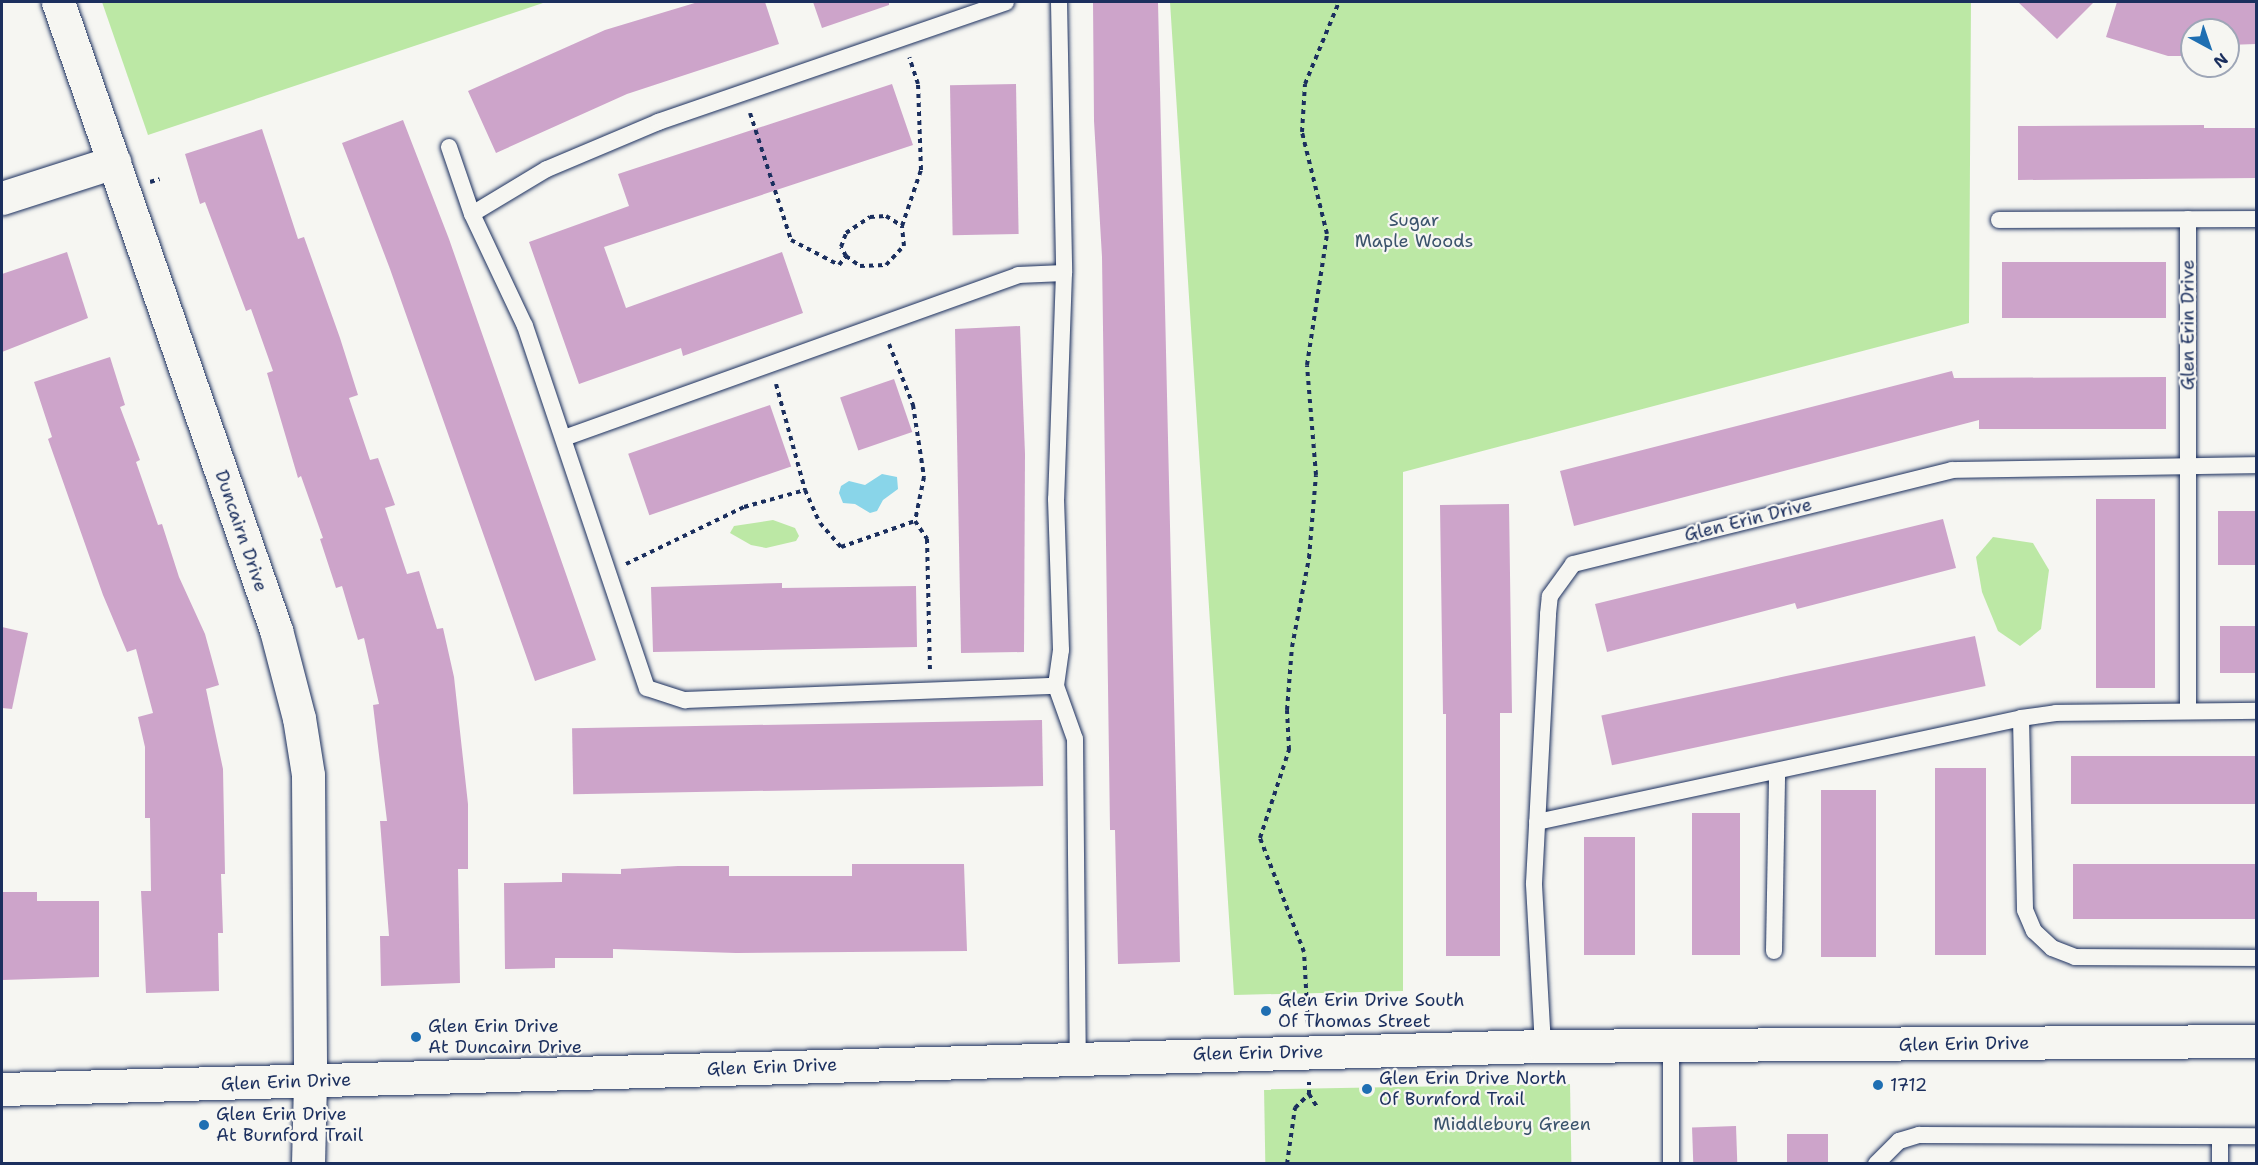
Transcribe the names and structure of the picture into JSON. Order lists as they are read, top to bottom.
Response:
{
  "streets": {
    "street": ["Glen Erin Drive", "Duncairn Drive"]
  },
  "crossings": [
    ["Glen Erin Drive", "Duncairn Drive"]
  ],
  "parks": ["Sugar Maple Woods", "Middlebury Green"],
  "places": [
    "Glen Erin Drive South Of Thomas Street",
    "Glen Erin Drive At Duncairn Drive",
    "1712",
    "Glen Erin Drive North Of Burnford Trail",
    "Glen Erin Drive At Burnford Trail"
  ],
  "north": "bottom right"
}
